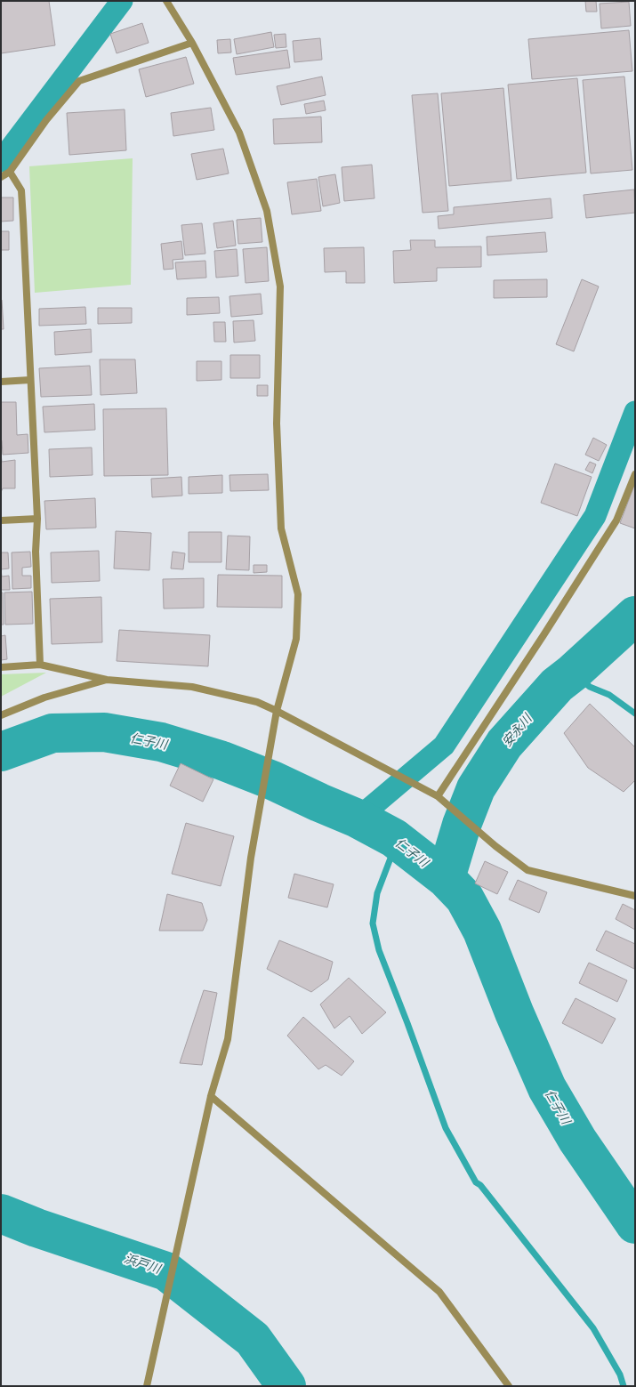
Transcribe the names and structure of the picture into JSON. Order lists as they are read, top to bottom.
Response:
{
  "water": ["安永川", "仁子川", "浜戸川"]
}
